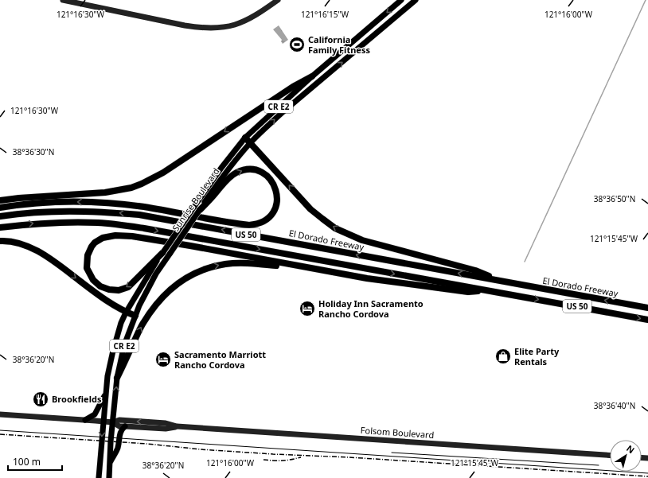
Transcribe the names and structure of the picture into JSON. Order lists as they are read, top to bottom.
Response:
{
  "streets": {
    "highway": ["US 50", "El Dorado Freeway"],
    "main road": ["CR E2", "Sunrise Boulevard", "Folsom Boulevard"]
  },
  "crossings": [
    ["Sunrise Boulevard", "Folsom Boulevard"]
  ],
  "places": {
    "sports": ["California Family Fitness"],
    "hotel": ["Holiday Inn Sacramento Rancho Cordova", "Sacramento Marriott Rancho Cordova"],
    "shop": ["Elite Party Rentals"],
    "restaurant": ["Brookfields"]
  },
  "scale_bar": "100 m",
  "north": "top right",
  "coordinates": [
    "121°16'30\"W",
    "121°16'15\"W",
    "121°16'00\"W",
    "38°36'30\"N",
    "38°36'50\"N",
    "121°15'45\"W",
    "38°36'20\"N",
    "38°36'40\"N"
  ]
}
